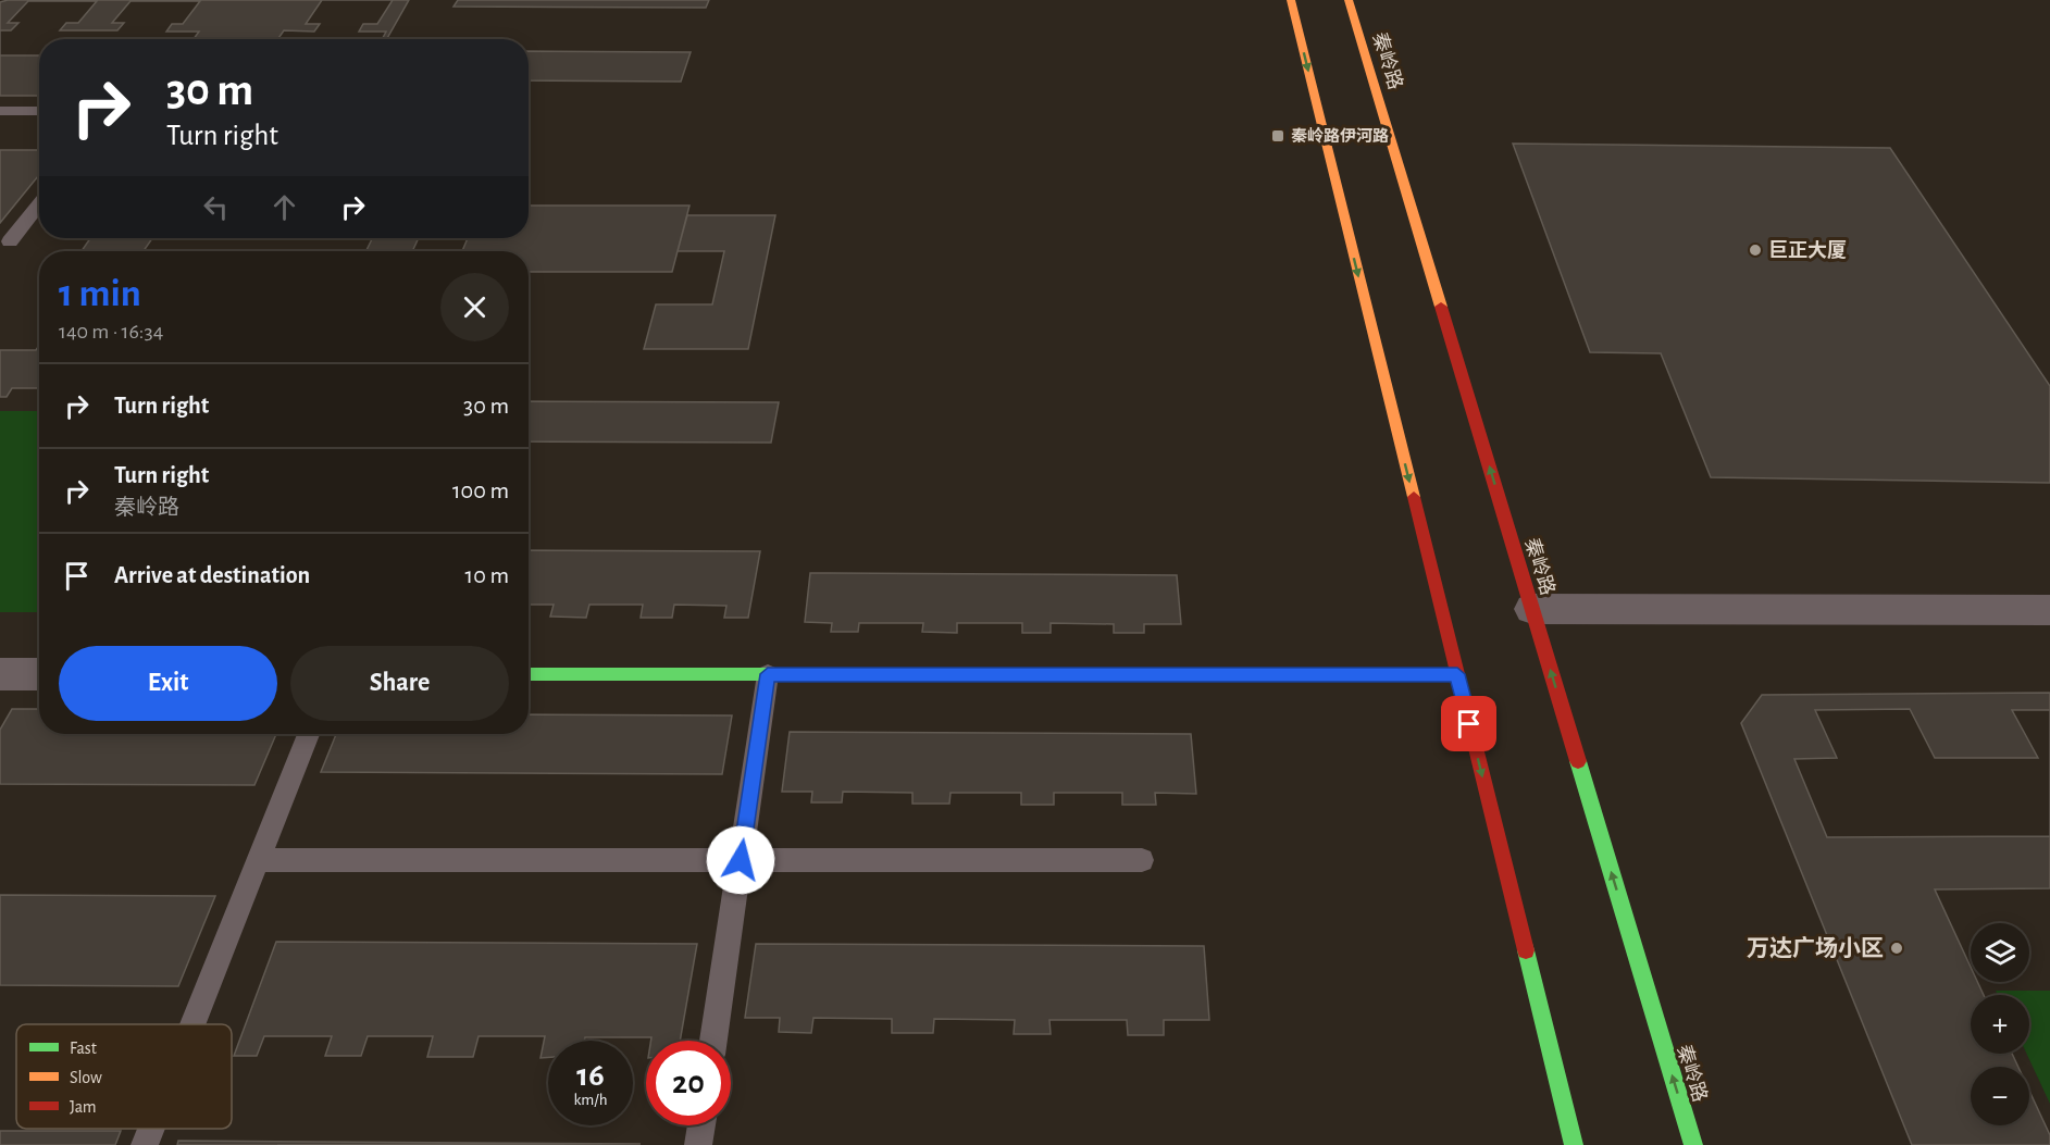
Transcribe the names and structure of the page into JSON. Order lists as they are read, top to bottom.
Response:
{
  "streets": {
    "main road": ["秦岭路"]
  },
  "places": {
    "transit": ["秦岭路伊河路"],
    "other": ["巨正大厦", "万达广场小区"]
  },
  "legend": ["Fast", "Slow", "Jam"],
  "page": {
    "turn": ["30 m", "Turn right"],
    "heading": ["1 min", "140 m · 16:34"],
    "list": [
      {
        "name": "Turn right",
        "value": "30 m"
      },
      {
        "name": "Turn right",
        "note": "秦岭路",
        "value": "100 m"
      },
      {
        "name": "Arrive at destination",
        "value": "10 m"
      }
    ],
    "buttons": ["Exit", "Share"],
    "map_buttons": ["+", "−"],
    "speed": "16 km/h",
    "limit": "20"
  }
}
